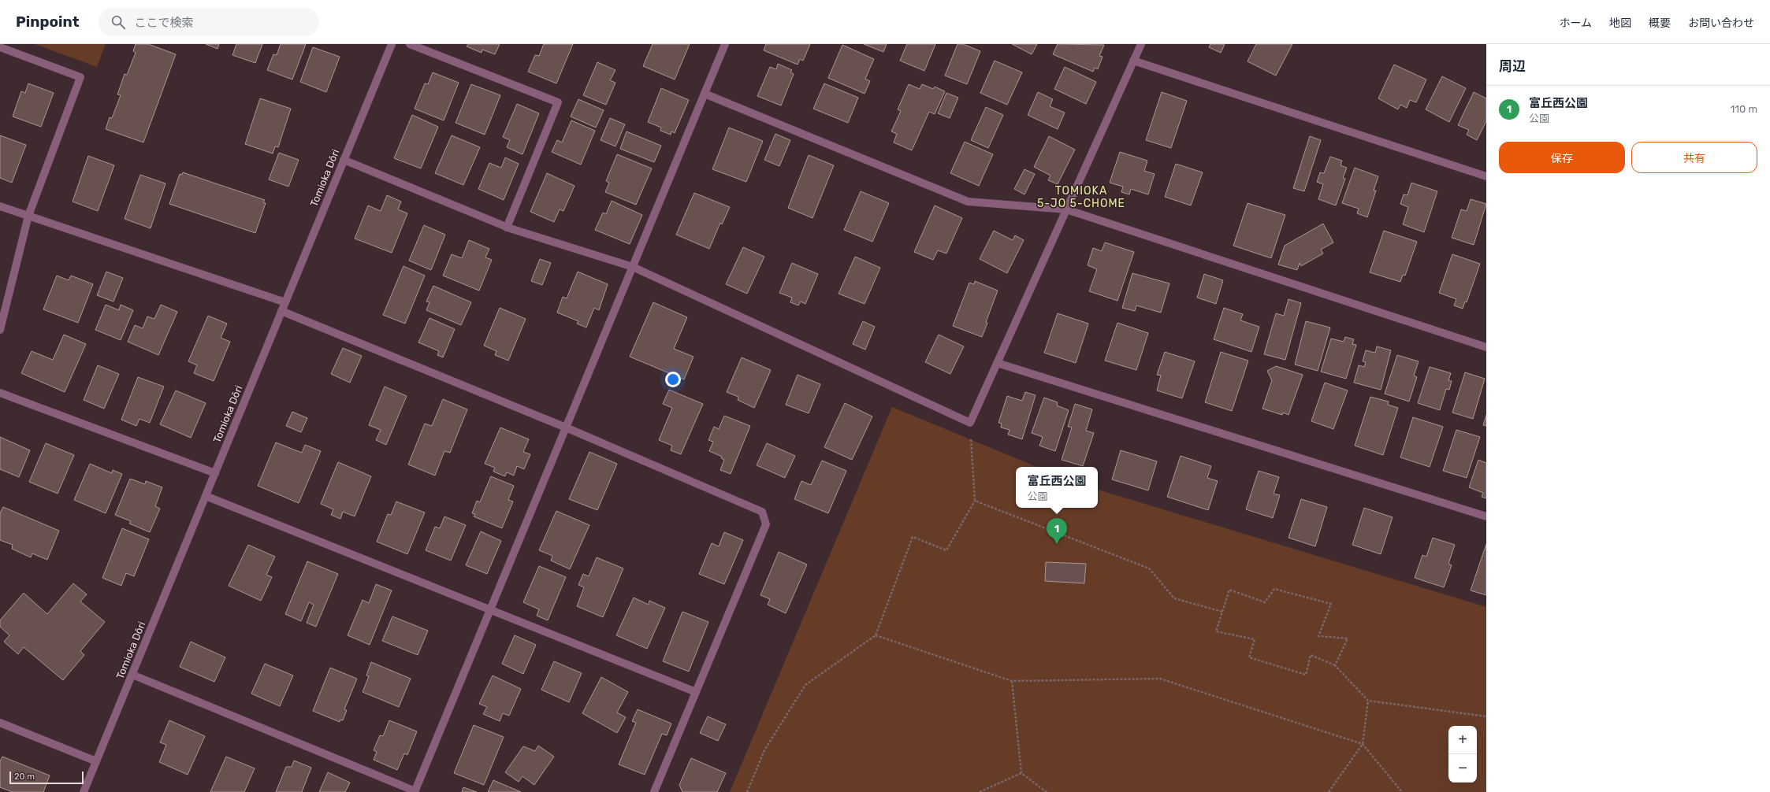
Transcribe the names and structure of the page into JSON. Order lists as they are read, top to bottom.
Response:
{
  "streets": {
    "street": ["Tomioka Dōri"]
  },
  "districts": ["TOMIOKA 5-JO 5-CHOME"],
  "scale_bar": "20 m",
  "page": {
    "header": "Pinpoint",
    "search": "ここで検索",
    "nav": [
      "ホーム",
      "地図",
      "概要",
      "お問い合わせ"
    ],
    "heading": "周辺",
    "list": [
      {
        "mark": "1",
        "name": "富丘西公園",
        "note": "公園",
        "value": "110 m"
      }
    ],
    "buttons": ["保存", "共有"],
    "popup": ["富丘西公園", "公園"],
    "pins": "1",
    "map_buttons": ["+", "−"],
    "scale": "20 m"
  }
}
